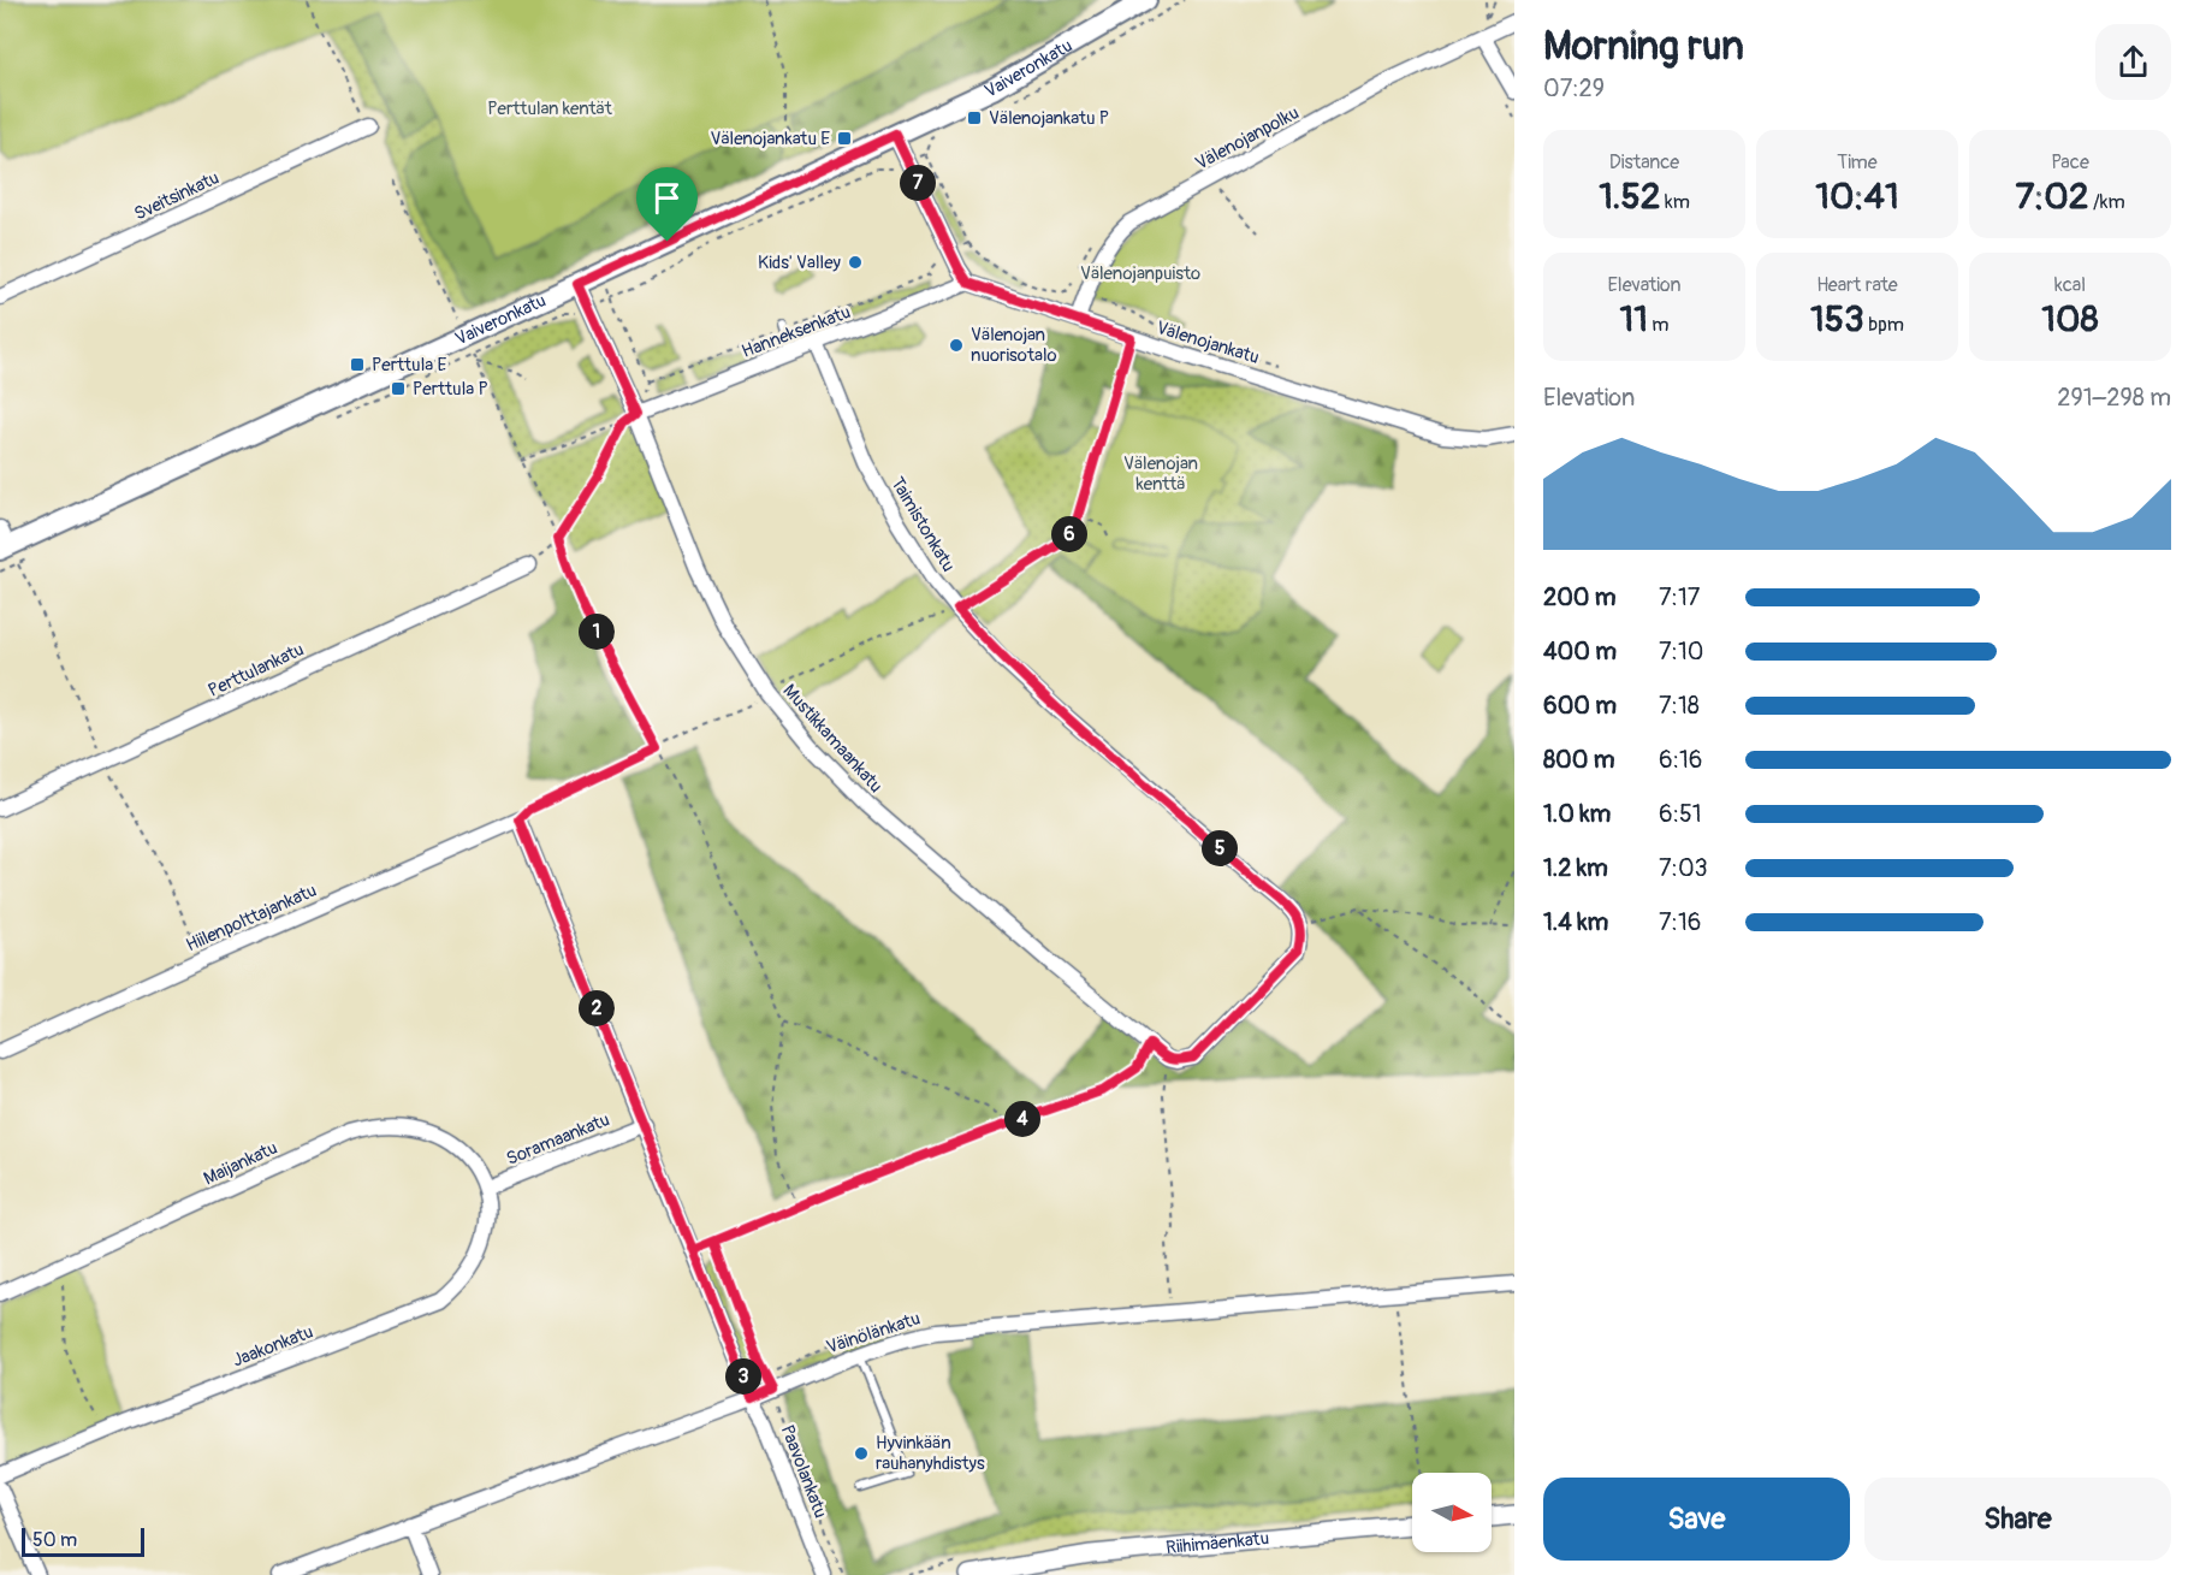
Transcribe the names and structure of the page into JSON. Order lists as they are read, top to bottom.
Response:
{
  "streets": {
    "main road": ["Vaiveronkatu"],
    "street": [
      "Välenojanpolku",
      "Sveitsinkatu",
      "Hanneksenkatu",
      "Välenojankatu",
      "Taimistonkatu",
      "Perttulankatu",
      "Mustikkamaankatu",
      "Hiilenpolttajankatu",
      "Soramaankatu",
      "Maijankatu",
      "Väinölänkatu",
      "Jaakonkatu",
      "Paavolankatu",
      "Riihimäenkatu"
    ]
  },
  "crossings": [
    ["Vaiveronkatu", "Mustikkamaankatu"],
    ["Välenojanpolku", "Välenojankatu"],
    ["Hanneksenkatu", "Välenojankatu"],
    ["Hanneksenkatu", "Taimistonkatu"],
    ["Hanneksenkatu", "Mustikkamaankatu"],
    ["Hiilenpolttajankatu", "Paavolankatu"],
    ["Soramaankatu", "Maijankatu"],
    ["Soramaankatu", "Jaakonkatu"],
    ["Soramaankatu", "Paavolankatu"],
    ["Maijankatu", "Jaakonkatu"],
    ["Väinölänkatu", "Paavolankatu"]
  ],
  "parks": ["Perttulan kentät", "Välenojanpuisto", "Välenojan kenttä"],
  "places": {
    "transit": [
      "Välenojankatu P",
      "Välenojankatu E",
      "Perttula E",
      "Perttula P"
    ],
    "other": ["Kids' Valley", "Välenojan nuorisotalo", "Hyvinkään rauhanyhdistys"]
  },
  "scale_bar": "50 m",
  "north": "right",
  "page": {
    "heading": ["Morning run", "07:29"],
    "stats": [
      ["Distance", "1.52 km"],
      ["Time", "10:41"],
      ["Pace", "7:02 /km"],
      ["Elevation", "11 m"],
      ["Heart rate", "153 bpm"],
      ["kcal", "108"]
    ],
    "pins": [
      "7",
      "6",
      "1",
      "5",
      "2",
      "4",
      "3"
    ],
    "chart": ["Elevation", "291–298 m"],
    "list": [
      {
        "name": "200 m",
        "note": "7:17"
      },
      {
        "name": "400 m",
        "note": "7:10"
      },
      {
        "name": "600 m",
        "note": "7:18"
      },
      {
        "name": "800 m",
        "note": "6:16"
      },
      {
        "name": "1.0 km",
        "note": "6:51"
      },
      {
        "name": "1.2 km",
        "note": "7:03"
      },
      {
        "name": "1.4 km",
        "note": "7:16"
      }
    ],
    "buttons": ["Save", "Share"],
    "scale": "50 m"
  }
}
